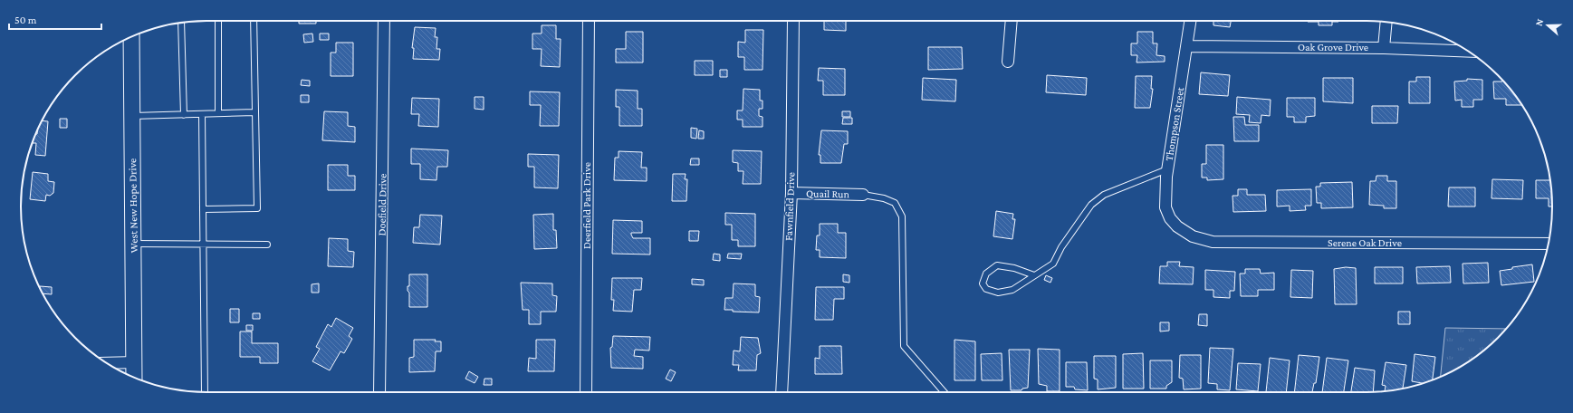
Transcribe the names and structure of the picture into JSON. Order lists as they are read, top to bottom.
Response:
{
  "streets": {
    "main road": ["West New Hope Drive"],
    "street": [
      "Oak Grove Drive",
      "Thompson Street",
      "Quail Run",
      "Doefield Drive",
      "Deerfield Park Drive",
      "Fawnfield Drive",
      "Serene Oak Drive"
    ]
  },
  "crossings": [
    ["Oak Grove Drive", "Thompson Street"],
    ["Thompson Street", "Serene Oak Drive"],
    ["Quail Run", "Fawnfield Drive"]
  ],
  "scale_bar": "50 m",
  "north": "left"
}
